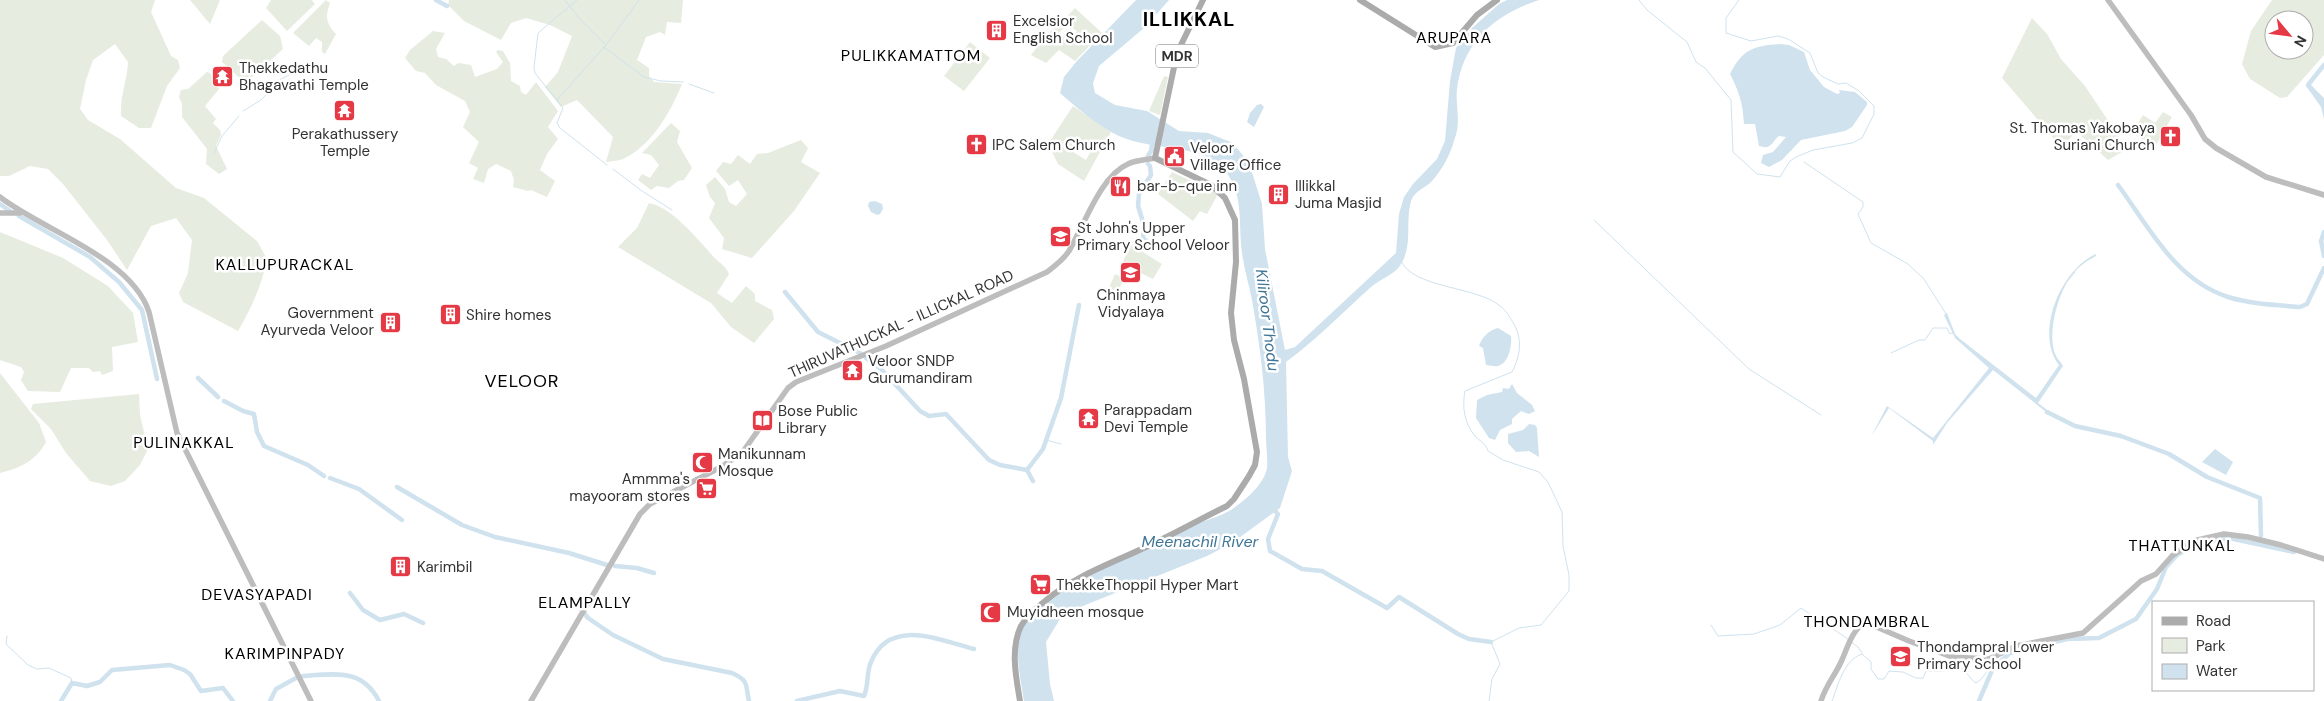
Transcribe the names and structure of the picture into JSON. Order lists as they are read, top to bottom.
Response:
{
  "streets": {
    "main road": ["MDR", "THIRUVATHUCKAL - ILLICKAL ROAD"]
  },
  "crossings": [
    ["MDR", "THIRUVATHUCKAL - ILLICKAL ROAD"]
  ],
  "districts": [
    "ILLIKKAL",
    "ARUPARA",
    "PULIKKAMATTOM",
    "KALLUPURACKAL",
    "VELOOR",
    "PULINAKKAL",
    "THATTUNKAL",
    "DEVASYAPADI",
    "ELAMPALLY",
    "THONDAMBRAL",
    "KARIMPINPADY"
  ],
  "water": ["Kiliroor Thodu", "Meenachil River"],
  "places": {
    "building": [
      "Excelsior English School",
      "Illikkal Juma Masjid",
      "Shire homes",
      "Government Ayurveda Veloor",
      "Karimbil"
    ],
    "temple": [
      "Thekkedathu Bhagavathi Temple",
      "Perakathussery Temple",
      "Veloor SNDP Gurumandiram",
      "Parappadam Devi Temple"
    ],
    "church": ["St. Thomas Yakobaya Suriani Church", "IPC Salem Church"],
    "public building": ["Veloor Village Office"],
    "restaurant": ["bar-b-que inn"],
    "school or university": ["St John's Upper Primary School Veloor", "Chinmaya Vidyalaya", "Thondampral Lower Primary School"],
    "library": ["Bose Public Library"],
    "mosque": ["Manikunnam Mosque", "Muyidheen mosque"],
    "supermarket": ["Ammma's mayooram stores", "ThekkeThoppil Hyper Mart"]
  },
  "legend": ["Road", "Park", "Water"],
  "north": "bottom right"
}
